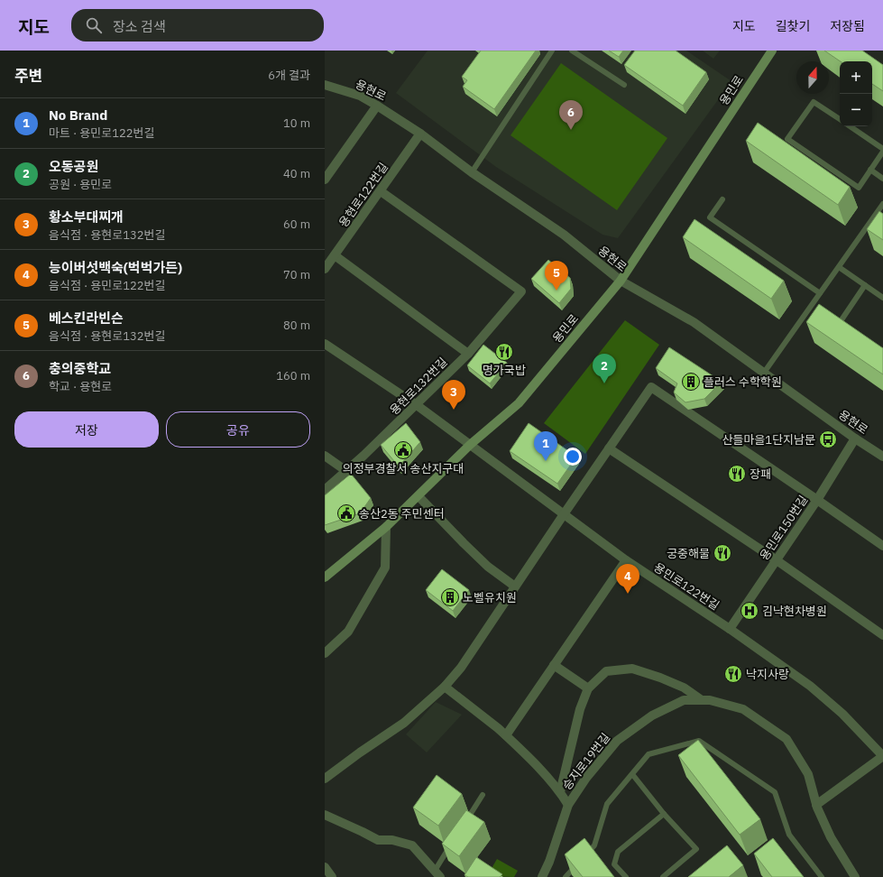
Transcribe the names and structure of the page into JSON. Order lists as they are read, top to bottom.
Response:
{
  "streets": {
    "main road": ["용민로"],
    "street": [
      "용현로",
      "용현로122번길",
      "용현로132번길",
      "용민로150번길",
      "용민로122번길",
      "승지로19번길"
    ]
  },
  "crossings": [
    ["용현로", "용민로"],
    ["용현로", "용현로122번길"],
    ["용현로", "용민로150번길"],
    ["용민로", "용민로122번길"],
    ["용현로122번길", "용현로132번길"],
    ["용현로132번길", "용민로122번길"],
    ["용민로150번길", "용민로122번길"]
  ],
  "places": {
    "restaurant": [
      "명가국밥",
      "장패",
      "궁중해물",
      "낙지사랑"
    ],
    "building": ["플러스 수학학원", "노벨유치원"],
    "bus stop": ["산들마을1단지남문"],
    "public building": ["의정부경찰서 송산지구대", "송산2동 주민센터"],
    "hospital": ["김낙현차병원"]
  },
  "north": "top",
  "page": {
    "header": "지도",
    "search": "장소 검색",
    "nav": ["지도", "길찾기", "저장됨"],
    "heading": ["주변", "6개 결과"],
    "map_buttons": ["+", "−"],
    "list": [
      {
        "mark": "1",
        "name": "No Brand",
        "note": "마트 · 용민로122번길",
        "value": "10 m"
      },
      {
        "mark": "2",
        "name": "오동공원",
        "note": "공원 · 용민로",
        "value": "40 m"
      },
      {
        "mark": "3",
        "name": "황소부대찌개",
        "note": "음식점 · 용현로132번길",
        "value": "60 m"
      },
      {
        "mark": "4",
        "name": "능이버섯백숙(벅벅가든)",
        "note": "음식점 · 용민로122번길",
        "value": "70 m"
      },
      {
        "mark": "5",
        "name": "베스킨라빈슨",
        "note": "음식점 · 용현로132번길",
        "value": "80 m"
      },
      {
        "mark": "6",
        "name": "충의중학교",
        "note": "학교 · 용현로",
        "value": "160 m"
      }
    ],
    "pins": [
      "6",
      "5",
      "2",
      "3",
      "1",
      "4"
    ],
    "buttons": ["저장", "공유"]
  }
}
